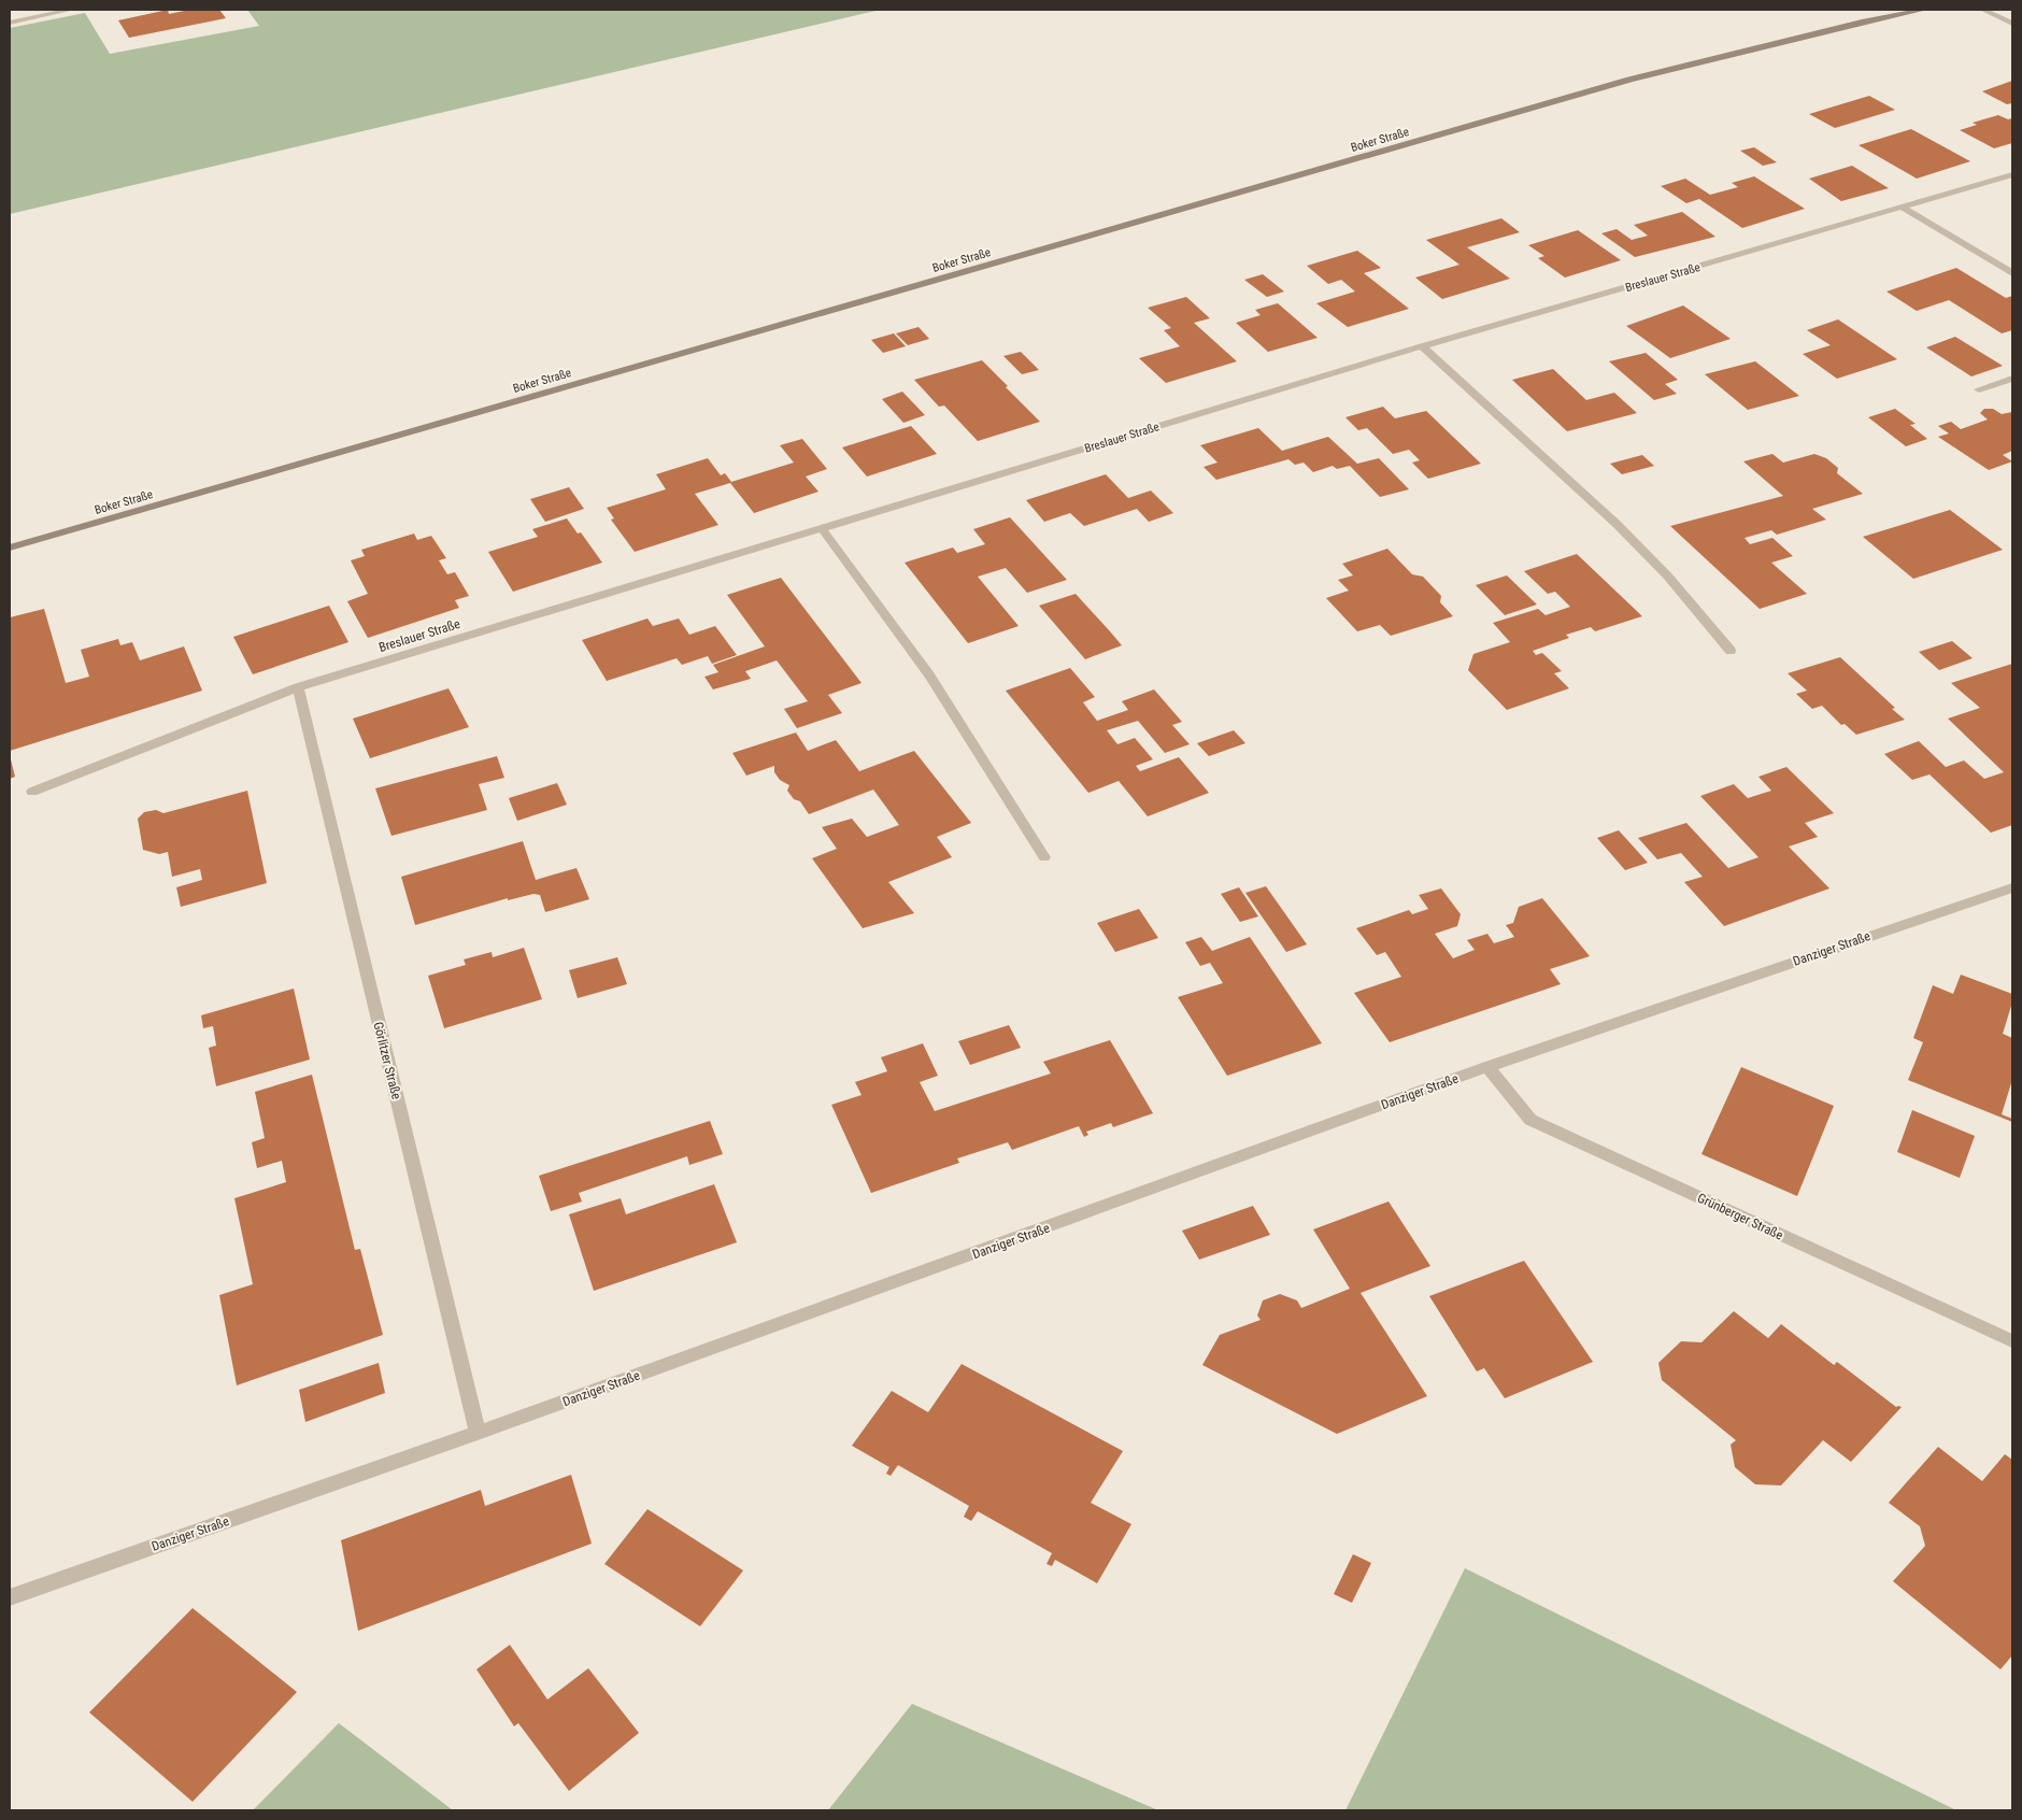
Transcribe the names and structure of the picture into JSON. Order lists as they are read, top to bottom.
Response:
{
  "streets": {
    "main road": ["Boker Straße"],
    "street": [
      "Breslauer Straße",
      "Danziger Straße",
      "Görlitzer Straße",
      "Grünberger Straße"
    ]
  },
  "crossings": [
    ["Breslauer Straße", "Görlitzer Straße"],
    ["Danziger Straße", "Görlitzer Straße"],
    ["Danziger Straße", "Grünberger Straße"]
  ]
}
